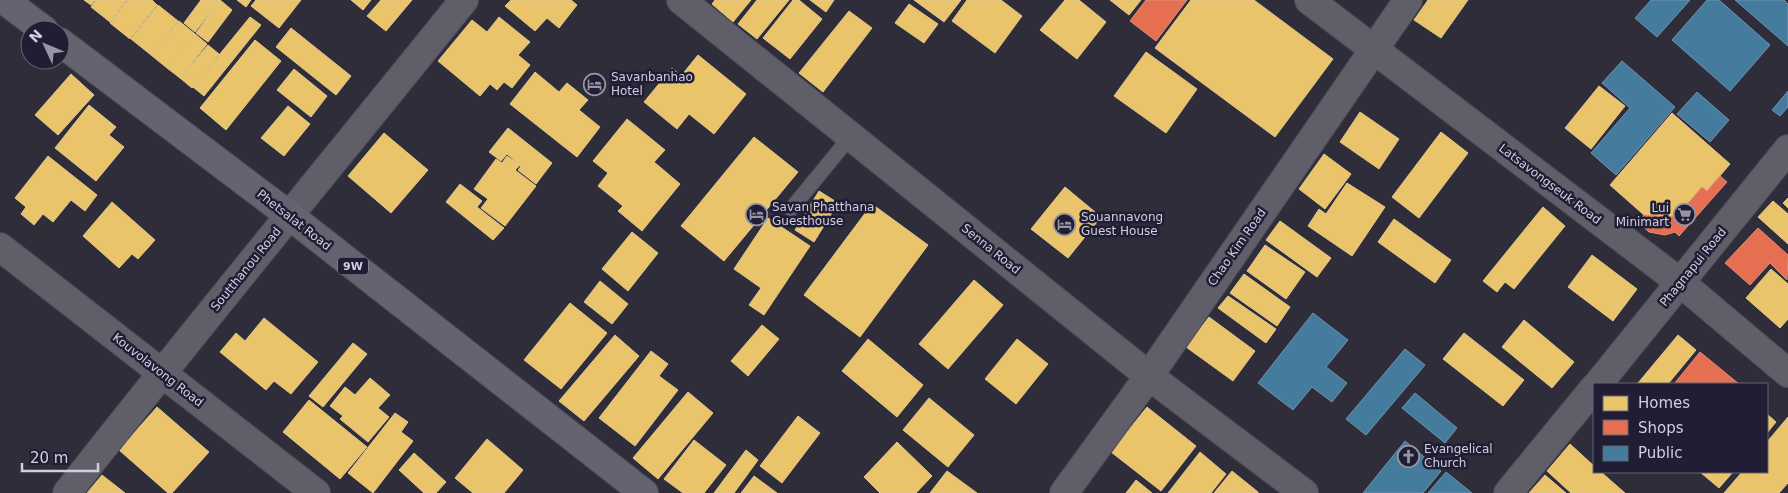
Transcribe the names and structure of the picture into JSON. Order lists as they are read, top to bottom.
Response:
{
  "streets": {
    "main road": ["Phetsalat Road", "9W"],
    "street": [
      "Latsavongseuk Road",
      "Chao Kim Road",
      "Senna Road",
      "Phagnapui Road",
      "Soutthanou Road",
      "Kouvolavong Road"
    ]
  },
  "crossings": [
    ["Latsavongseuk Road", "Chao Kim Road"],
    ["Latsavongseuk Road", "Phagnapui Road"],
    ["Phetsalat Road", "Soutthanou Road"],
    ["Chao Kim Road", "Senna Road"],
    ["Soutthanou Road", "Kouvolavong Road"]
  ],
  "places": {
    "hotel": ["Savanbanhao Hotel", "Savan Phatthana Guesthouse", "Souannavong Guest House"],
    "supermarket": ["Lui Minimart"],
    "church": ["Evangelical Church"]
  },
  "legend": ["Homes", "Shops", "Public"],
  "scale_bar": "20 m",
  "north": "top left"
}
